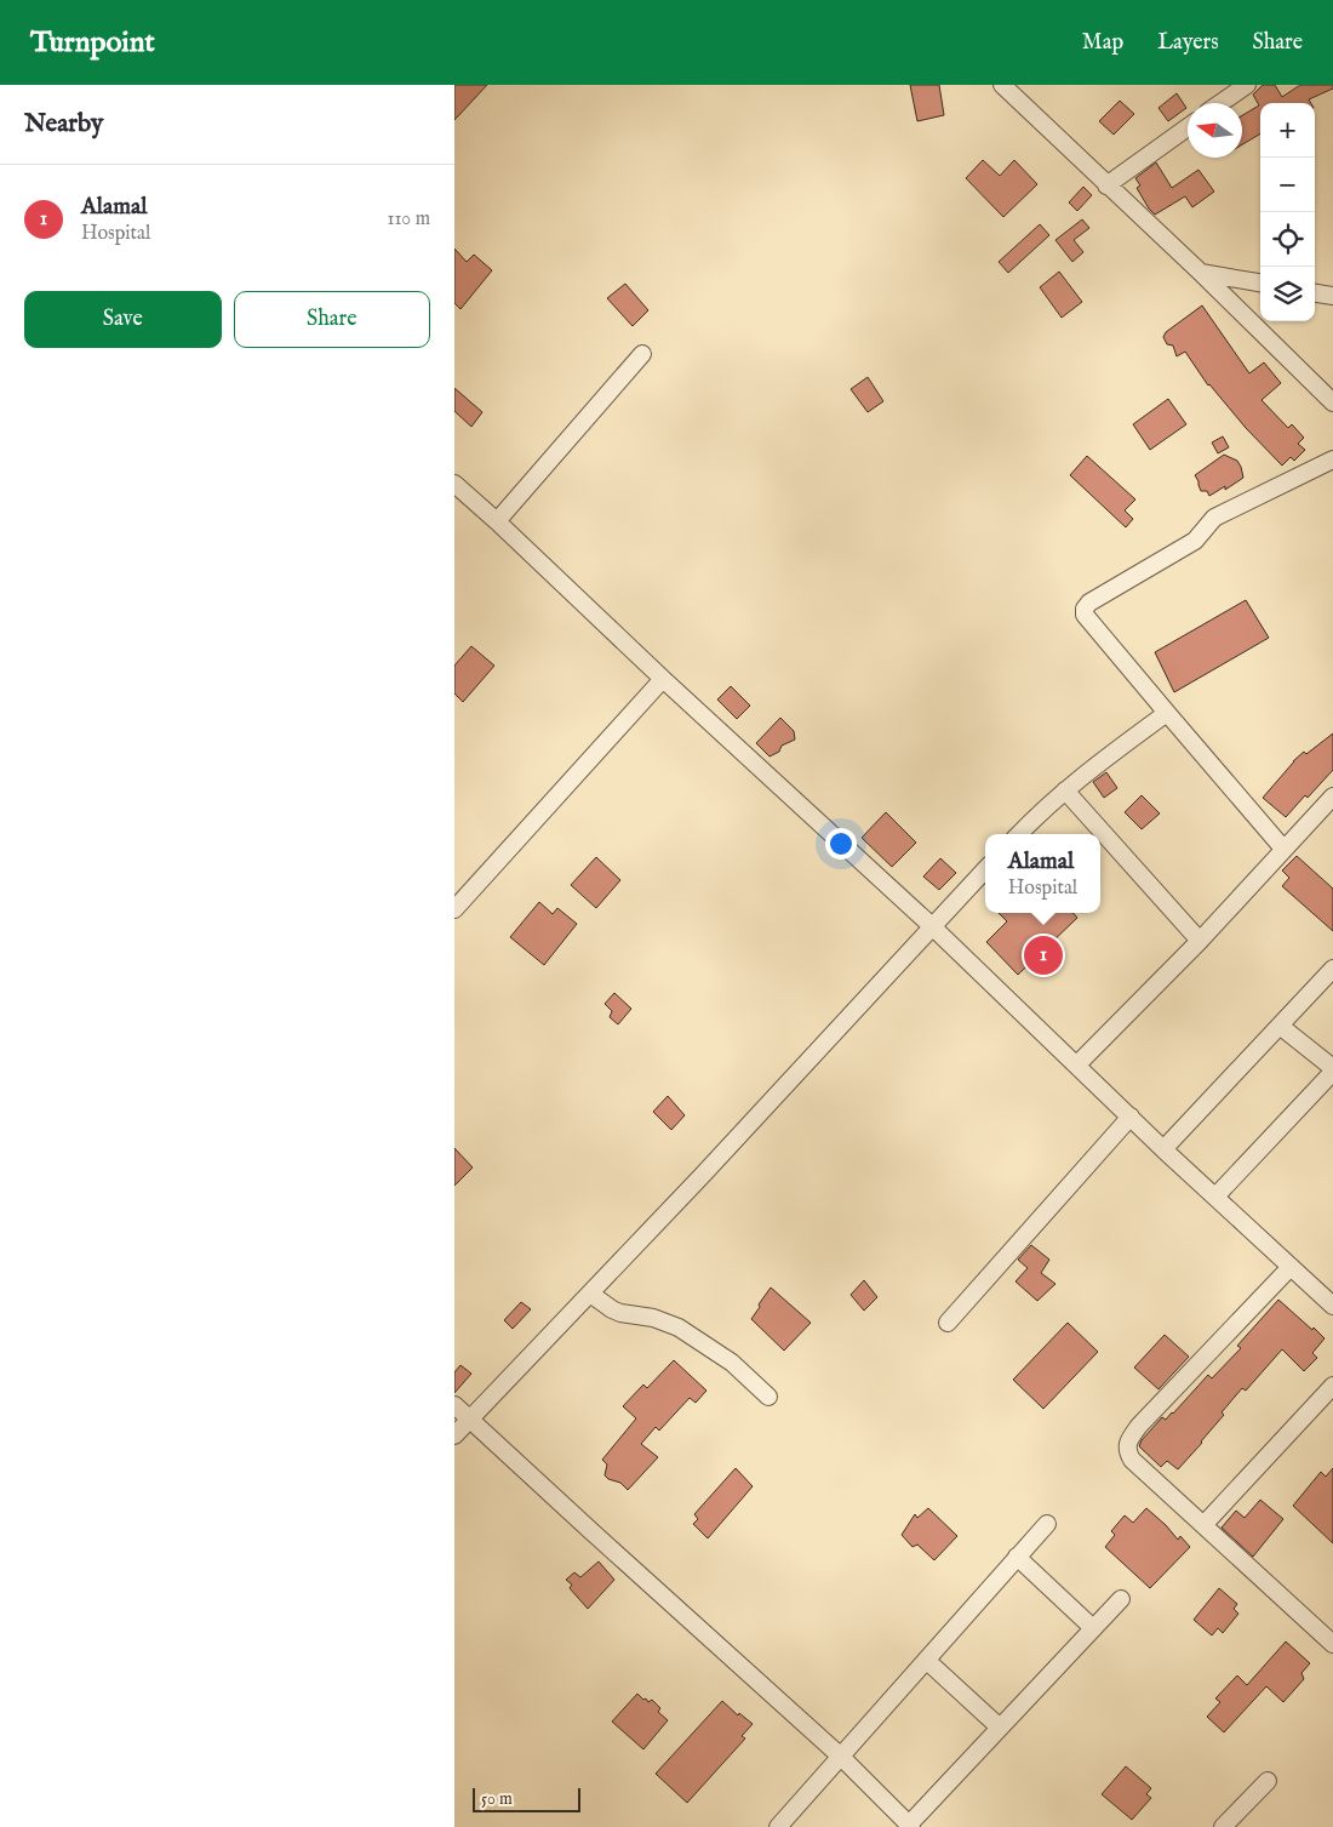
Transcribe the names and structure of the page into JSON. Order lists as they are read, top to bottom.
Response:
{
  "scale_bar": "50 m",
  "north": "left",
  "page": {
    "header": "Turnpoint",
    "nav": ["Map", "Layers", "Share"],
    "heading": "Nearby",
    "map_buttons": ["+", "−"],
    "list": [
      {
        "mark": "1",
        "name": "Alamal",
        "note": "Hospital",
        "value": "110 m"
      }
    ],
    "buttons": ["Save", "Share"],
    "popup": ["Alamal", "Hospital"],
    "pins": "1",
    "scale": "50 m"
  }
}
